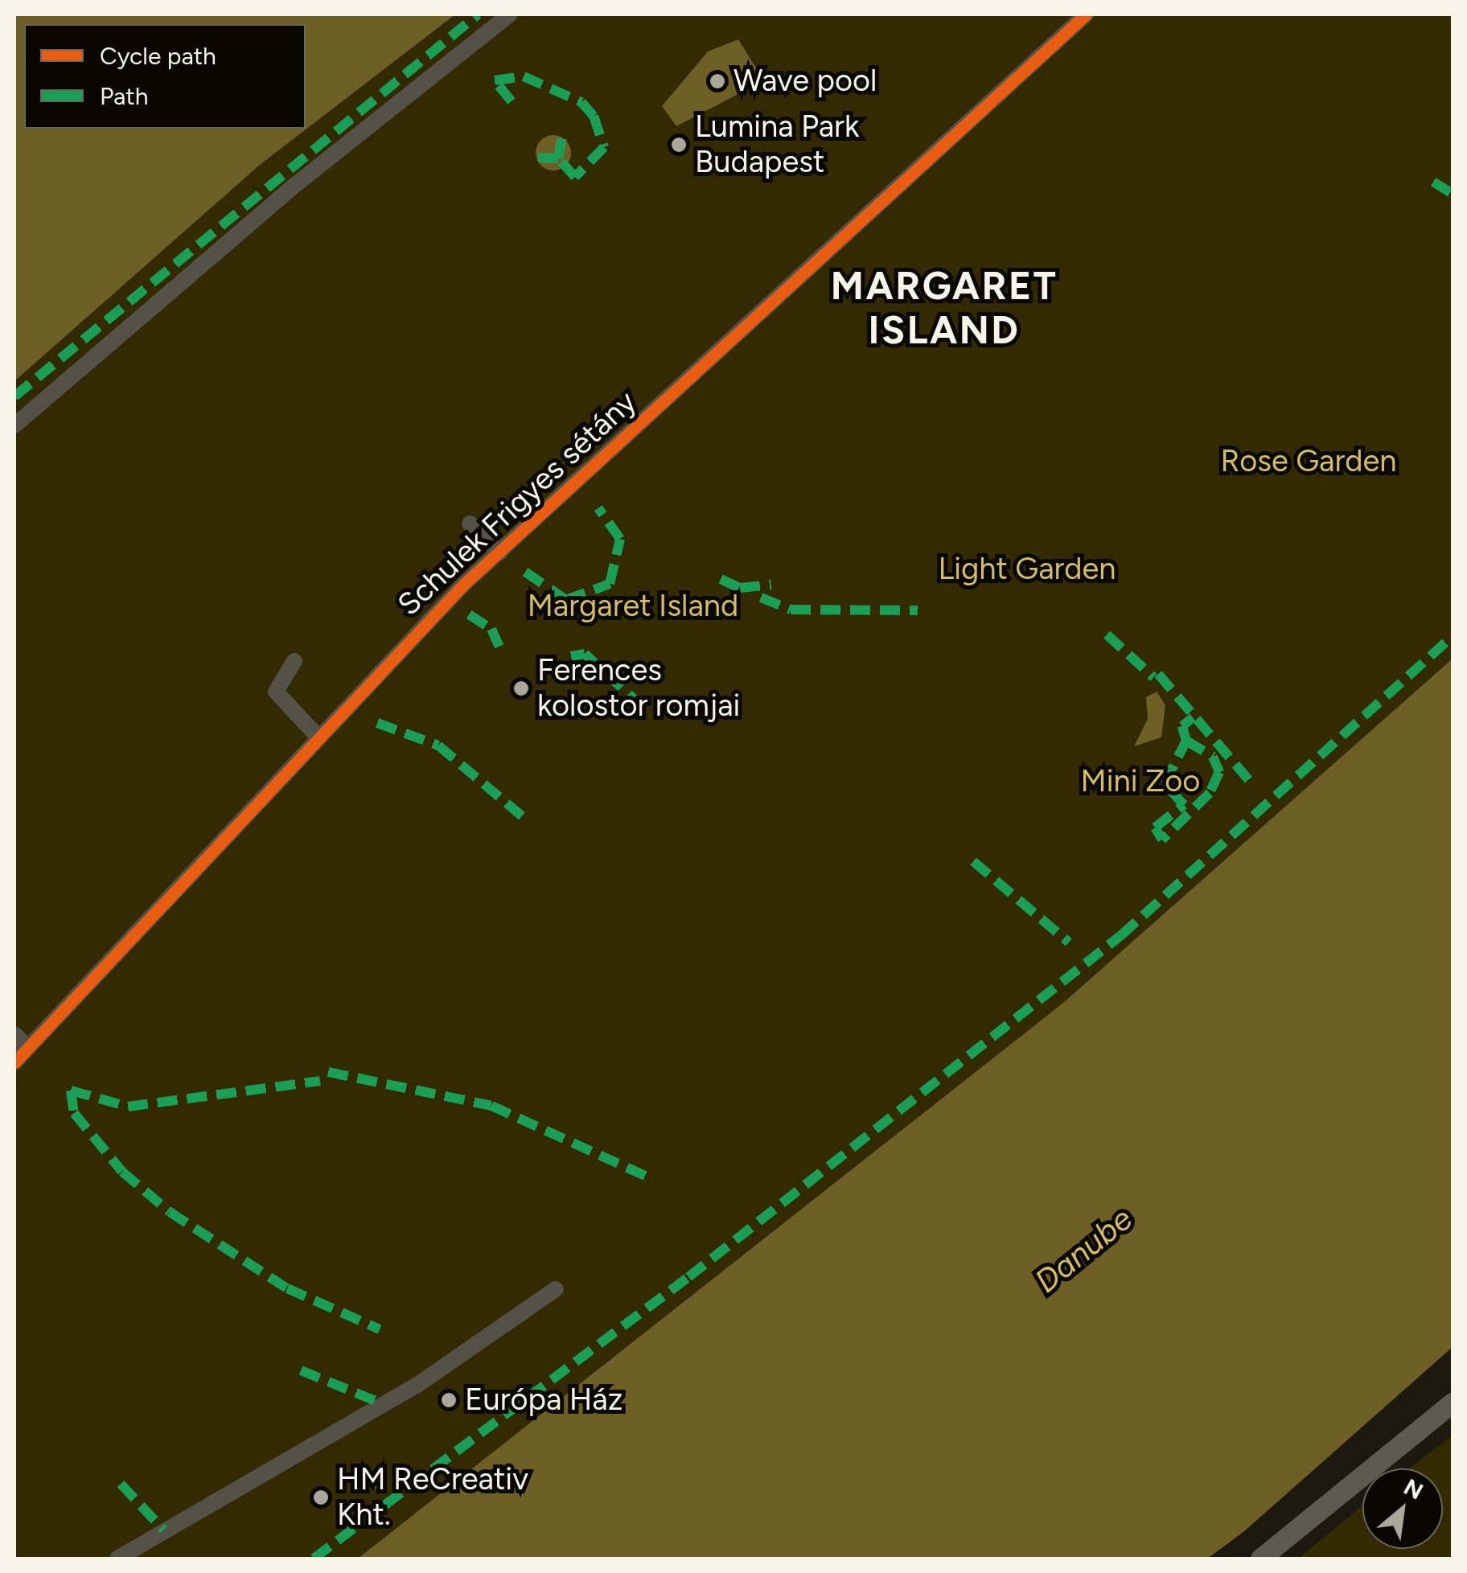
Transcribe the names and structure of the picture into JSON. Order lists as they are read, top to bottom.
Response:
{
  "streets": {
    "street": ["Schulek Frigyes sétány"]
  },
  "districts": ["MARGARET ISLAND"],
  "water": ["Danube"],
  "parks": [
    "Rose Garden",
    "Light Garden",
    "Margaret Island",
    "Mini Zoo"
  ],
  "places": [
    "Wave pool",
    "Lumina Park Budapest",
    "Ferences kolostor romjai",
    "Európa Ház",
    "HM ReCreativ Kht."
  ],
  "legend": ["Cycle path", "Path"],
  "north": "top right"
}
